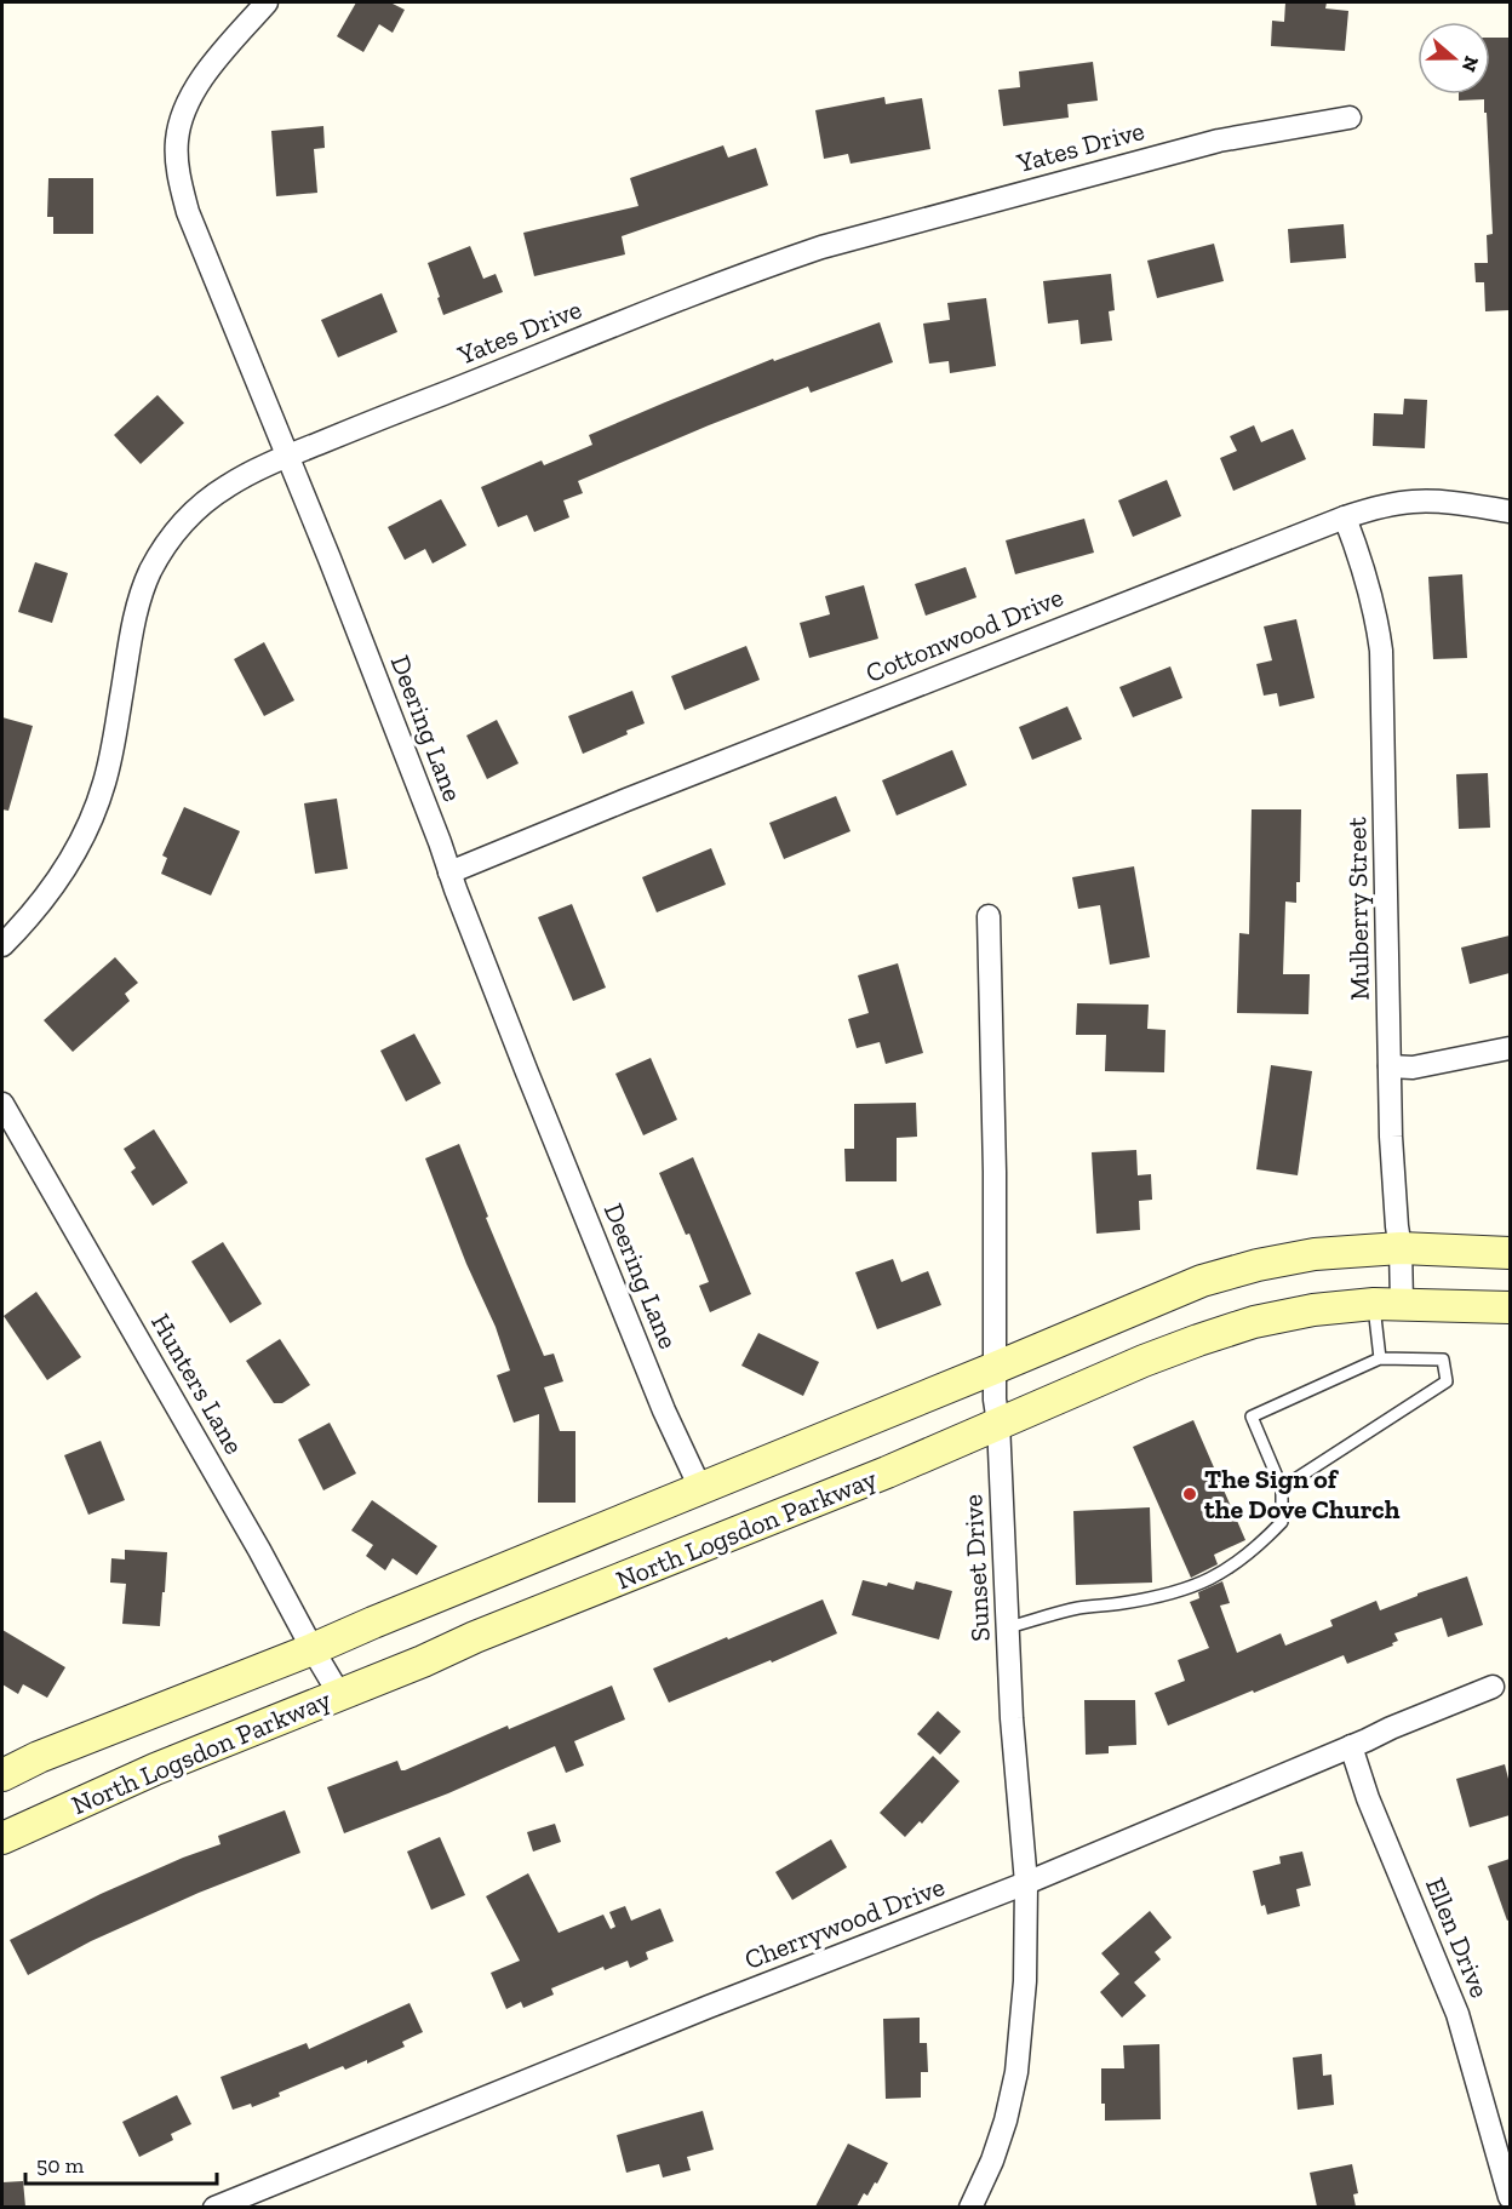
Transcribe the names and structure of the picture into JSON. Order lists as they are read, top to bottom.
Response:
{
  "streets": {
    "main road": ["North Logsdon Parkway"],
    "street": [
      "Yates Drive",
      "Cottonwood Drive",
      "Deering Lane",
      "Mulberry Street",
      "Hunters Lane",
      "Sunset Drive",
      "Cherrywood Drive",
      "Ellen Drive"
    ]
  },
  "crossings": [
    ["Yates Drive", "Deering Lane"],
    ["Cottonwood Drive", "Deering Lane"],
    ["Cottonwood Drive", "Mulberry Street"],
    ["Deering Lane", "North Logsdon Parkway"],
    ["Mulberry Street", "North Logsdon Parkway"],
    ["Hunters Lane", "North Logsdon Parkway"],
    ["North Logsdon Parkway", "Sunset Drive"],
    ["Sunset Drive", "Cherrywood Drive"],
    ["Cherrywood Drive", "Ellen Drive"]
  ],
  "places": ["The Sign of the Dove Church"],
  "scale_bar": "50 m",
  "north": "right"
}
